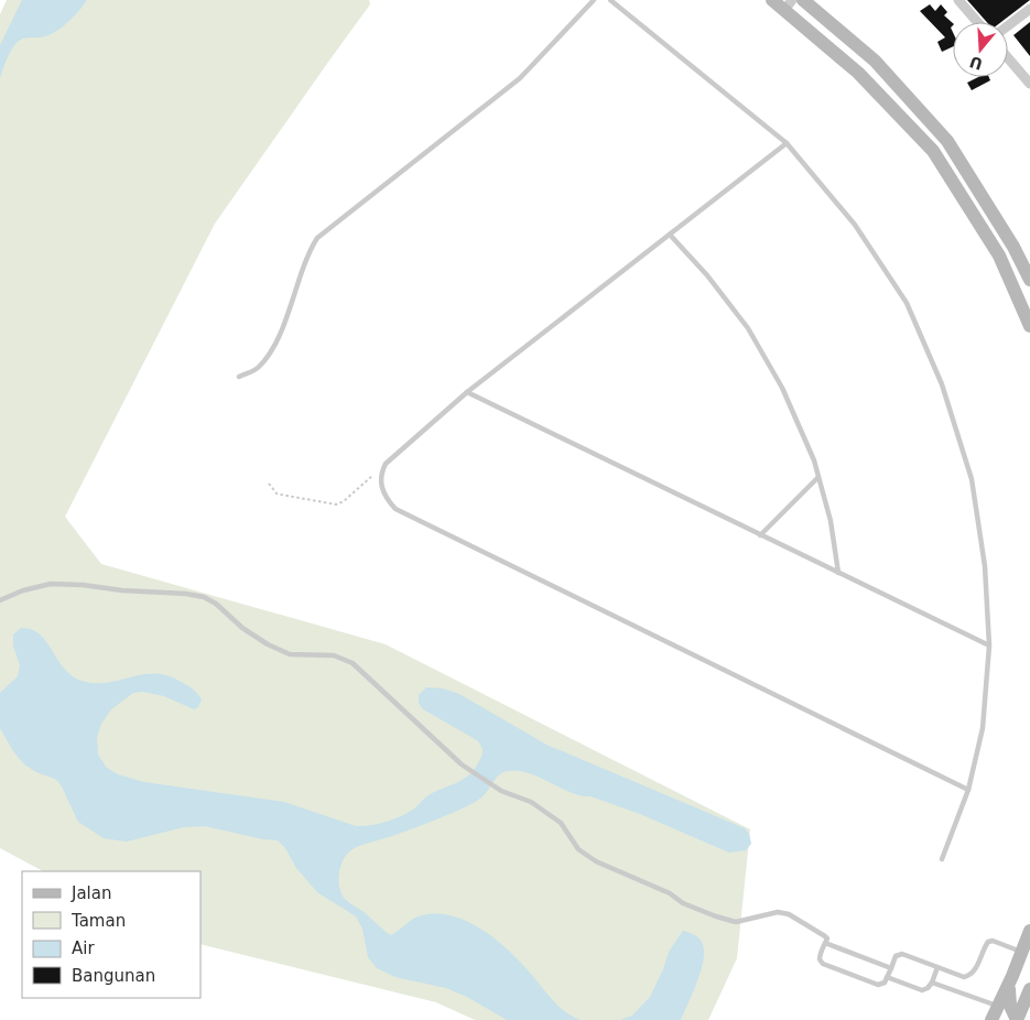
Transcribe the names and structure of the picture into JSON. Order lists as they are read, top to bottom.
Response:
{
  "legend": [
    "Jalan",
    "Taman",
    "Air",
    "Bangunan"
  ],
  "north": "bottom"
}
